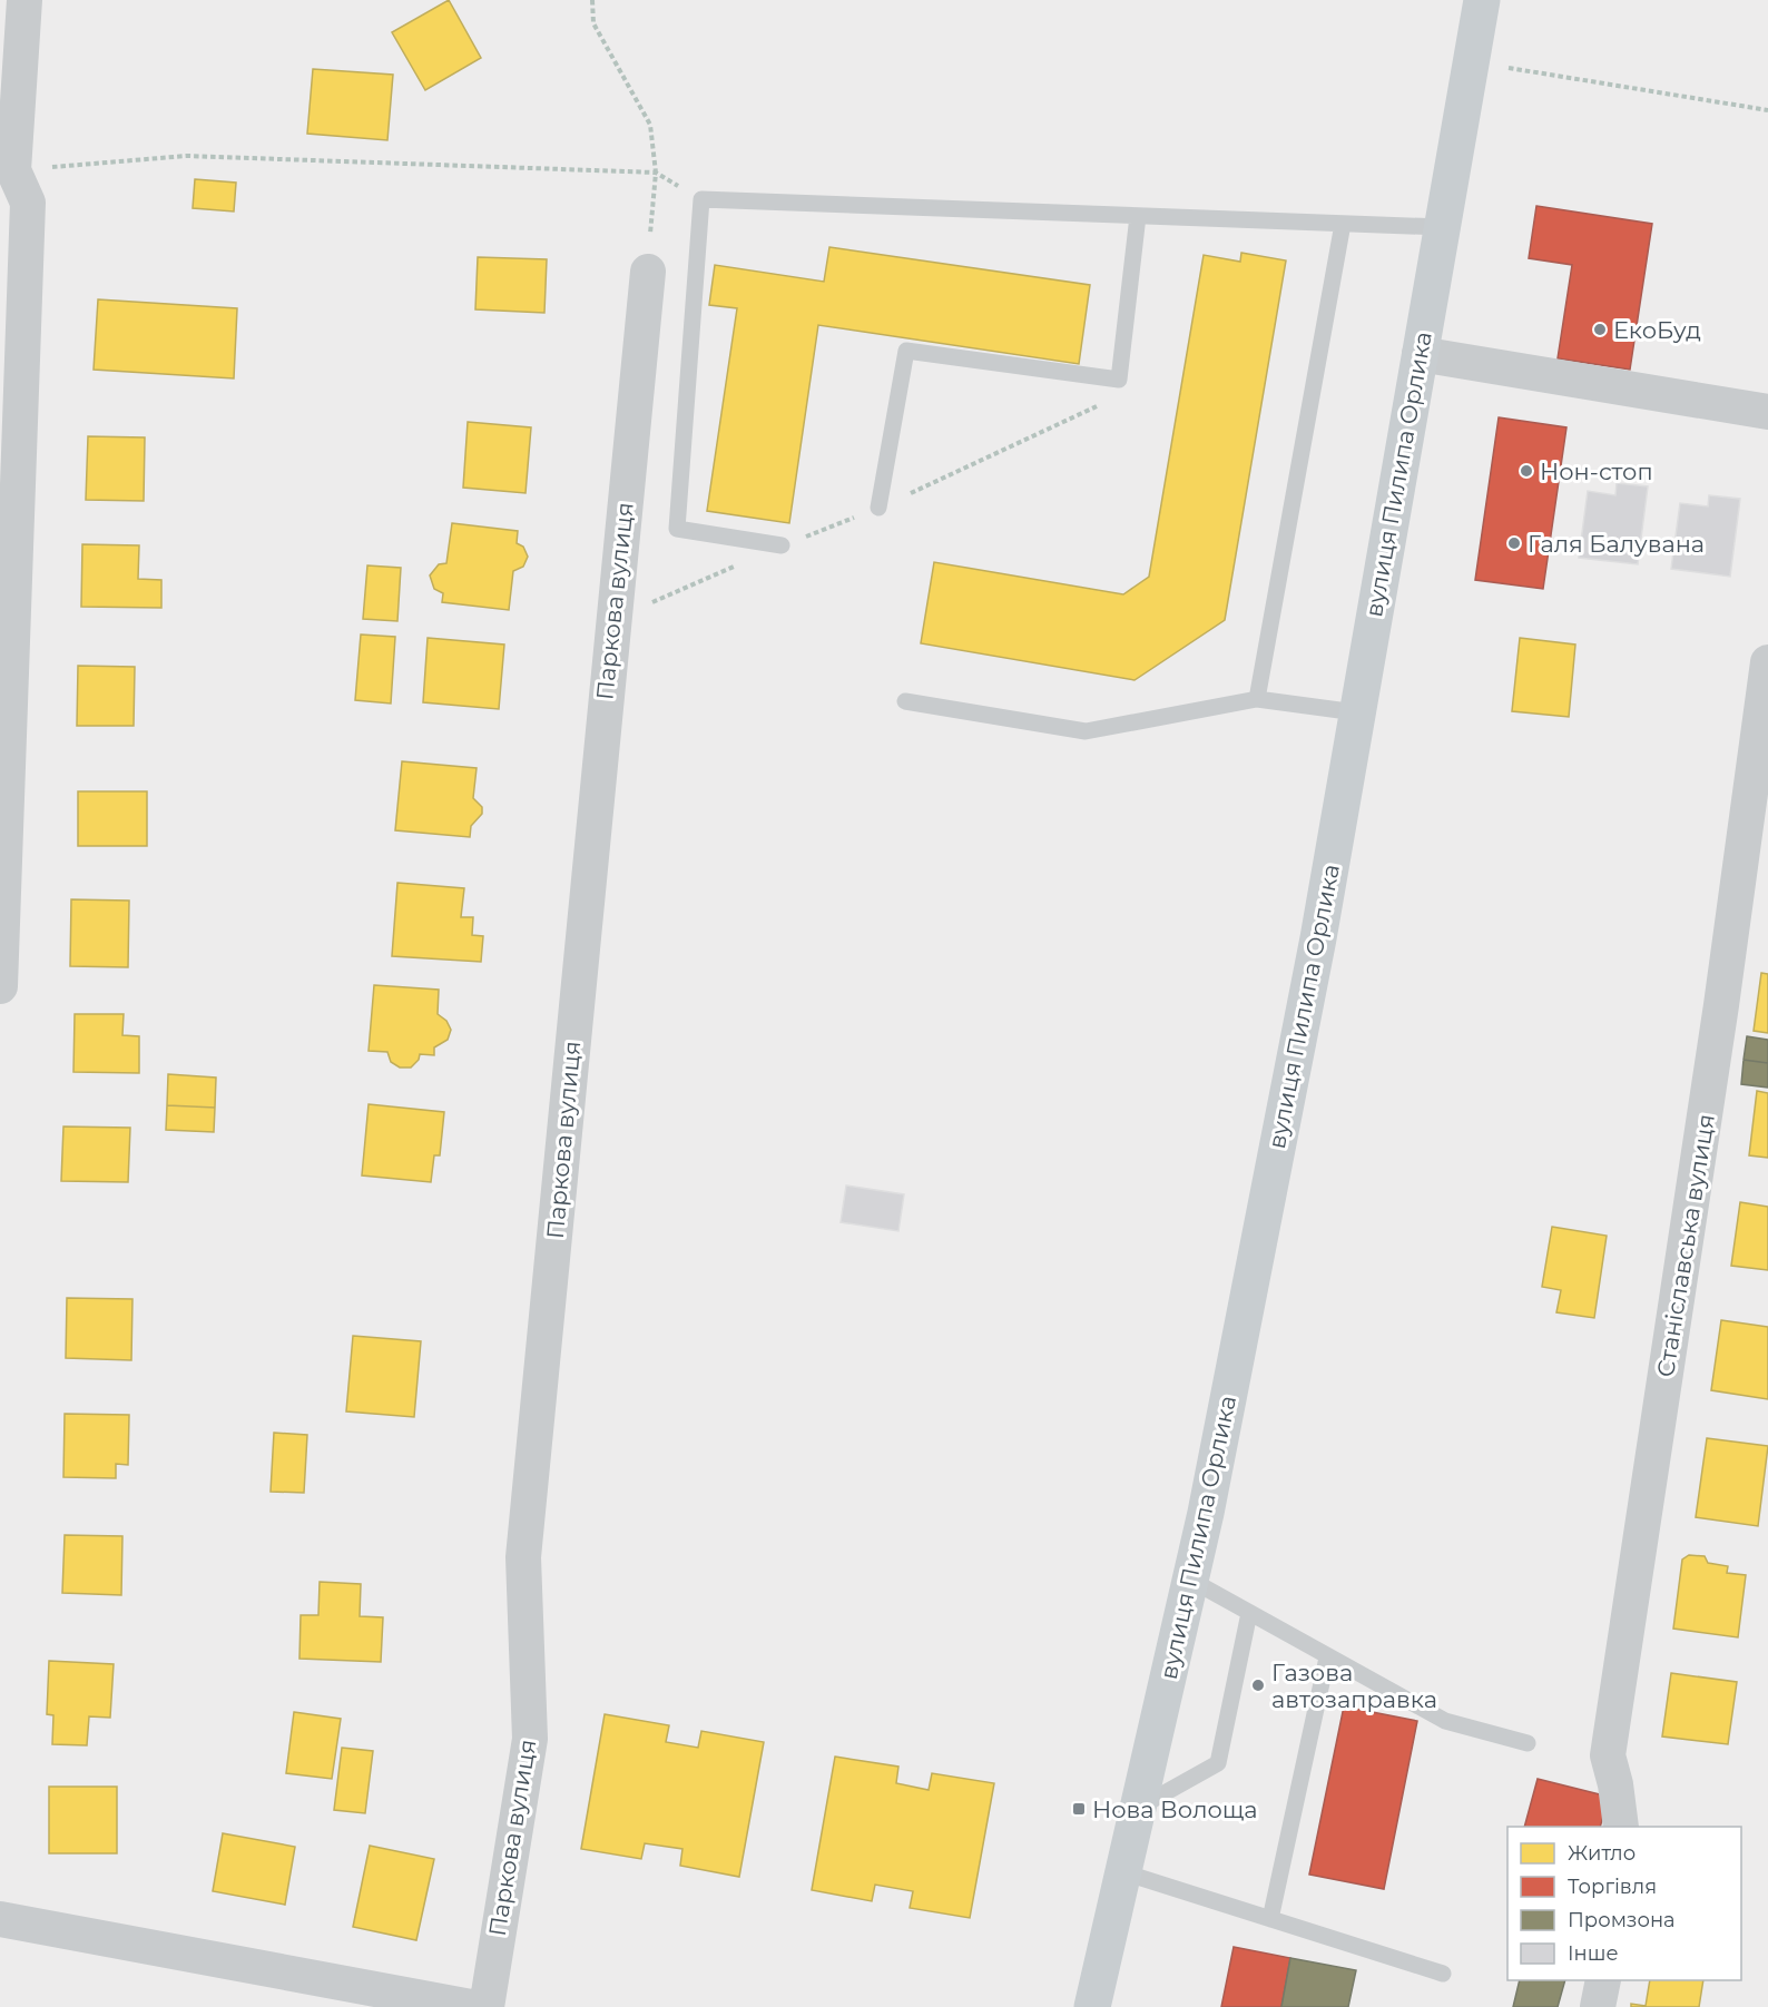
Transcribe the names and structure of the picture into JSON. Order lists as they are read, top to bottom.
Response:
{
  "streets": {
    "main road": ["вулиця Пилипа Орлика"],
    "street": ["Паркова вулиця", "Станіславська вулиця"]
  },
  "places": {
    "other": [
      "ЕкоБуд",
      "Нон-стоп",
      "Галя Балувана",
      "Газова автозаправка"
    ],
    "transit": ["Нова Волоща"]
  },
  "legend": [
    "Житло",
    "Торгівля",
    "Промзона",
    "Інше"
  ]
}
